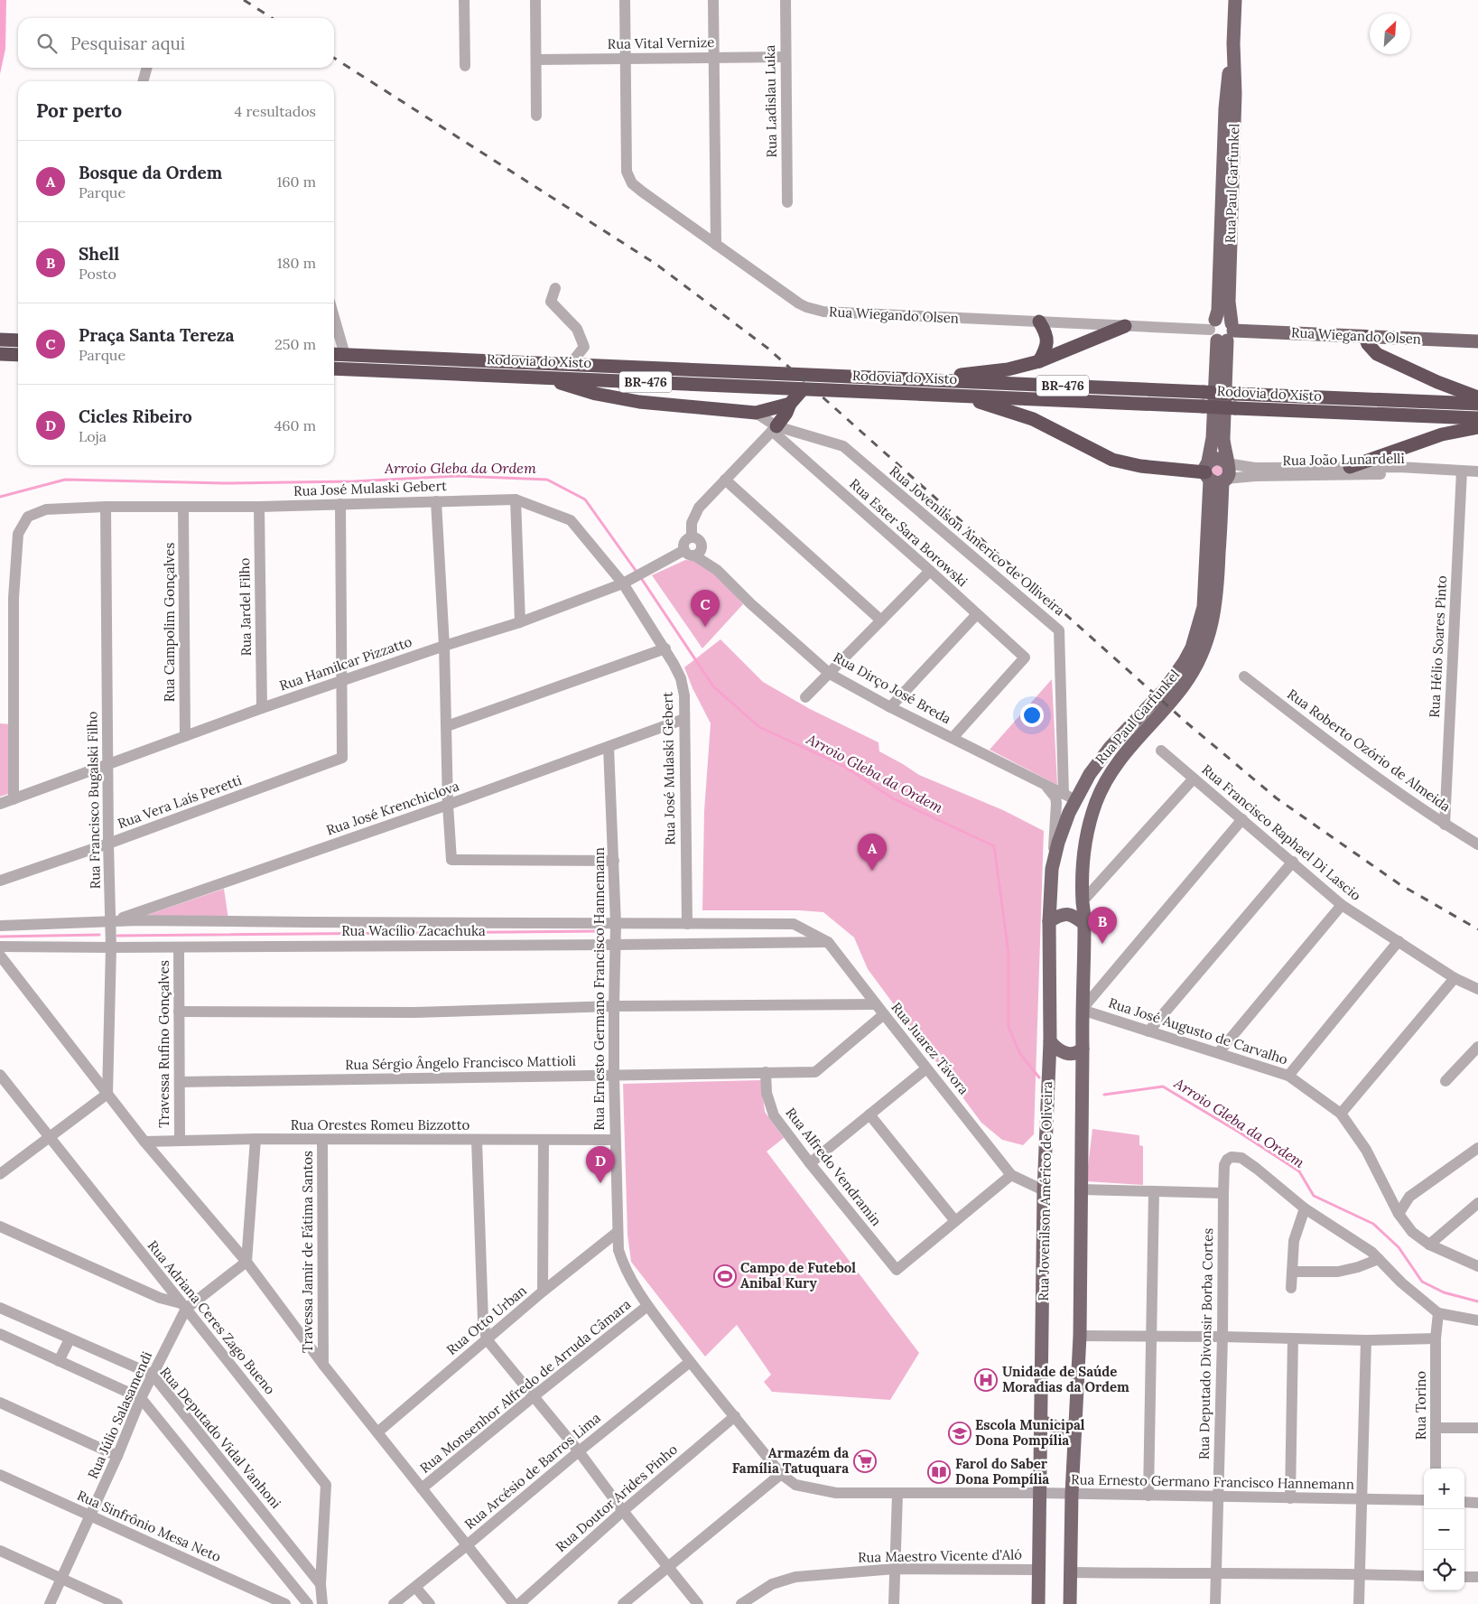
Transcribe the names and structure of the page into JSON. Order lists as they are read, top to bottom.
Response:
{
  "streets": {
    "highway": ["Rodovia do Xisto", "BR-476"],
    "main road": ["Rua Paul Garfunkel", "Rua Wiegando Olsen", "Rua Jovenilson Américo de Oliveira"],
    "street": [
      "Rua Vital Vernize",
      "Rua Ladislau Luka",
      "Rua João Lunardelli",
      "Rua José Mulaski Gebert",
      "Rua Ester Sara Borowski",
      "Rua Jovenilson Americo de Olliveira",
      "Rua Jardel Filho",
      "Rua Campolim Gonçalves",
      "Rua Hélio Soares Pinto",
      "Rua Hamilcar Pizzatto",
      "Rua Dirço José Breda",
      "Rua Roberto Ozório de Almeida",
      "Rua Francisco Bugalski Filho",
      "Rua Vera Laís Peretti",
      "Rua José Krenchiclova",
      "Rua Francisco Raphael Di Lascio",
      "Rua Wacílio Zacachuka",
      "Rua Ernesto Germano Francisco Hannemann",
      "Rua José Augusto de Carvalho",
      "Travessa Rufino Gonçalves",
      "Rua Juarez Távora",
      "Rua Sérgio Ângelo Francisco Mattioli",
      "Rua Orestes Romeu Bizzotto",
      "Rua Alfredo Vendramin",
      "Travessa Jamir de Fátima Santos",
      "Rua Adriana Ceres Zago Bueno",
      "Rua Otto Urban",
      "Rua Deputado Divonsir Borba Cortes",
      "Rua Monsenhor Alfredo de Arruda Câmara",
      "Rua Torino",
      "Rua Júlio Salasamendi",
      "Rua Deputado Vidal Vanhoni",
      "Rua Arcésio de Barros Lima",
      "Rua Doutor Arides Pinho",
      "Rua Sinfrônio Mesa Neto",
      "Rua Maestro Vicente d'Aló"
    ]
  },
  "crossings": [
    ["Rua Vital Vernize", "Rua Ladislau Luka"],
    ["Rua Vital Vernize", "Rua Wiegando Olsen"],
    ["Rua Paul Garfunkel", "Rua Wiegando Olsen"],
    ["Rua Paul Garfunkel", "Rua João Lunardelli"],
    ["Rua Paul Garfunkel", "Rua Jovenilson Americo de Olliveira"],
    ["Rua Paul Garfunkel", "Rua Dirço José Breda"],
    ["Rua Paul Garfunkel", "Rua Jovenilson Américo de Oliveira"],
    ["Rua João Lunardelli", "Rua Hélio Soares Pinto"],
    ["Rua José Mulaski Gebert", "Rua Jardel Filho"],
    ["Rua José Mulaski Gebert", "Rua Campolim Gonçalves"],
    ["Rua José Mulaski Gebert", "Rua Hamilcar Pizzatto"],
    ["Rua José Mulaski Gebert", "Rua Francisco Bugalski Filho"],
    ["Rua José Mulaski Gebert", "Rua José Krenchiclova"],
    ["Rua José Mulaski Gebert", "Rua Wacílio Zacachuka"],
    ["Rua Ester Sara Borowski", "Rua Jovenilson Americo de Olliveira"],
    ["Rua Ester Sara Borowski", "Rua Dirço José Breda"],
    ["Rua Jovenilson Americo de Olliveira", "Rua Dirço José Breda"],
    ["Rua Jardel Filho", "Rua Hamilcar Pizzatto"],
    ["Rua Campolim Gonçalves", "Rua Hamilcar Pizzatto"],
    ["Rua Hélio Soares Pinto", "Rua Roberto Ozório de Almeida"],
    ["Rua Hamilcar Pizzatto", "Rua Dirço José Breda"],
    ["Rua Hamilcar Pizzatto", "Rua Francisco Bugalski Filho"],
    ["Rua Hamilcar Pizzatto", "Rua Vera Laís Peretti"],
    ["Rua Dirço José Breda", "Rua Jovenilson Américo de Oliveira"],
    ["Rua Francisco Bugalski Filho", "Rua Vera Laís Peretti"],
    ["Rua Francisco Bugalski Filho", "Rua José Krenchiclova"],
    ["Rua Francisco Bugalski Filho", "Rua Wacílio Zacachuka"],
    ["Rua José Krenchiclova", "Rua Wacílio Zacachuka"],
    ["Rua José Krenchiclova", "Rua Ernesto Germano Francisco Hannemann"],
    ["Rua Wacílio Zacachuka", "Rua Ernesto Germano Francisco Hannemann"],
    ["Rua Wacílio Zacachuka", "Travessa Rufino Gonçalves"],
    ["Rua Wacílio Zacachuka", "Rua Juarez Távora"],
    ["Rua Ernesto Germano Francisco Hannemann", "Rua Sérgio Ângelo Francisco Mattioli"],
    ["Rua Ernesto Germano Francisco Hannemann", "Rua Orestes Romeu Bizzotto"],
    ["Rua Ernesto Germano Francisco Hannemann", "Rua Jovenilson Américo de Oliveira"],
    ["Rua Ernesto Germano Francisco Hannemann", "Rua Otto Urban"],
    ["Rua Ernesto Germano Francisco Hannemann", "Rua Deputado Divonsir Borba Cortes"],
    ["Rua Ernesto Germano Francisco Hannemann", "Rua Monsenhor Alfredo de Arruda Câmara"],
    ["Rua Ernesto Germano Francisco Hannemann", "Rua Arcésio de Barros Lima"],
    ["Rua Ernesto Germano Francisco Hannemann", "Rua Doutor Arides Pinho"],
    ["Travessa Rufino Gonçalves", "Rua Sérgio Ângelo Francisco Mattioli"],
    ["Travessa Rufino Gonçalves", "Rua Orestes Romeu Bizzotto"],
    ["Rua Juarez Távora", "Rua Sérgio Ângelo Francisco Mattioli"],
    ["Rua Juarez Távora", "Rua Jovenilson Américo de Oliveira"],
    ["Rua Sérgio Ângelo Francisco Mattioli", "Rua Alfredo Vendramin"],
    ["Rua Orestes Romeu Bizzotto", "Travessa Jamir de Fátima Santos"],
    ["Rua Jovenilson Américo de Oliveira", "Rua Maestro Vicente d'Aló"],
    ["Rua Adriana Ceres Zago Bueno", "Rua Júlio Salasamendi"],
    ["Rua Adriana Ceres Zago Bueno", "Rua Deputado Vidal Vanhoni"],
    ["Rua Júlio Salasamendi", "Rua Deputado Vidal Vanhoni"],
    ["Rua Júlio Salasamendi", "Rua Sinfrônio Mesa Neto"]
  ],
  "water": ["Arroio Gleba da Ordem"],
  "places": {
    "sports": ["Campo de Futebol Anibal Kury"],
    "hospital": ["Unidade de Saúde Moradias da Ordem"],
    "school or university": ["Escola Municipal Dona Pompília"],
    "supermarket": ["Armazém da Família Tatuquara"],
    "library": ["Farol do Saber Dona Pompília"]
  },
  "north": "top right",
  "page": {
    "search": "Pesquisar aqui",
    "heading": ["Por perto", "4 resultados"],
    "list": [
      {
        "mark": "A",
        "name": "Bosque da Ordem",
        "note": "Parque",
        "value": "160 m"
      },
      {
        "mark": "B",
        "name": "Shell",
        "note": "Posto",
        "value": "180 m"
      },
      {
        "mark": "C",
        "name": "Praça Santa Tereza",
        "note": "Parque",
        "value": "250 m"
      },
      {
        "mark": "D",
        "name": "Cicles Ribeiro",
        "note": "Loja",
        "value": "460 m"
      }
    ],
    "pins": [
      "C",
      "A",
      "B",
      "D"
    ],
    "map_buttons": ["+", "−"]
  }
}
